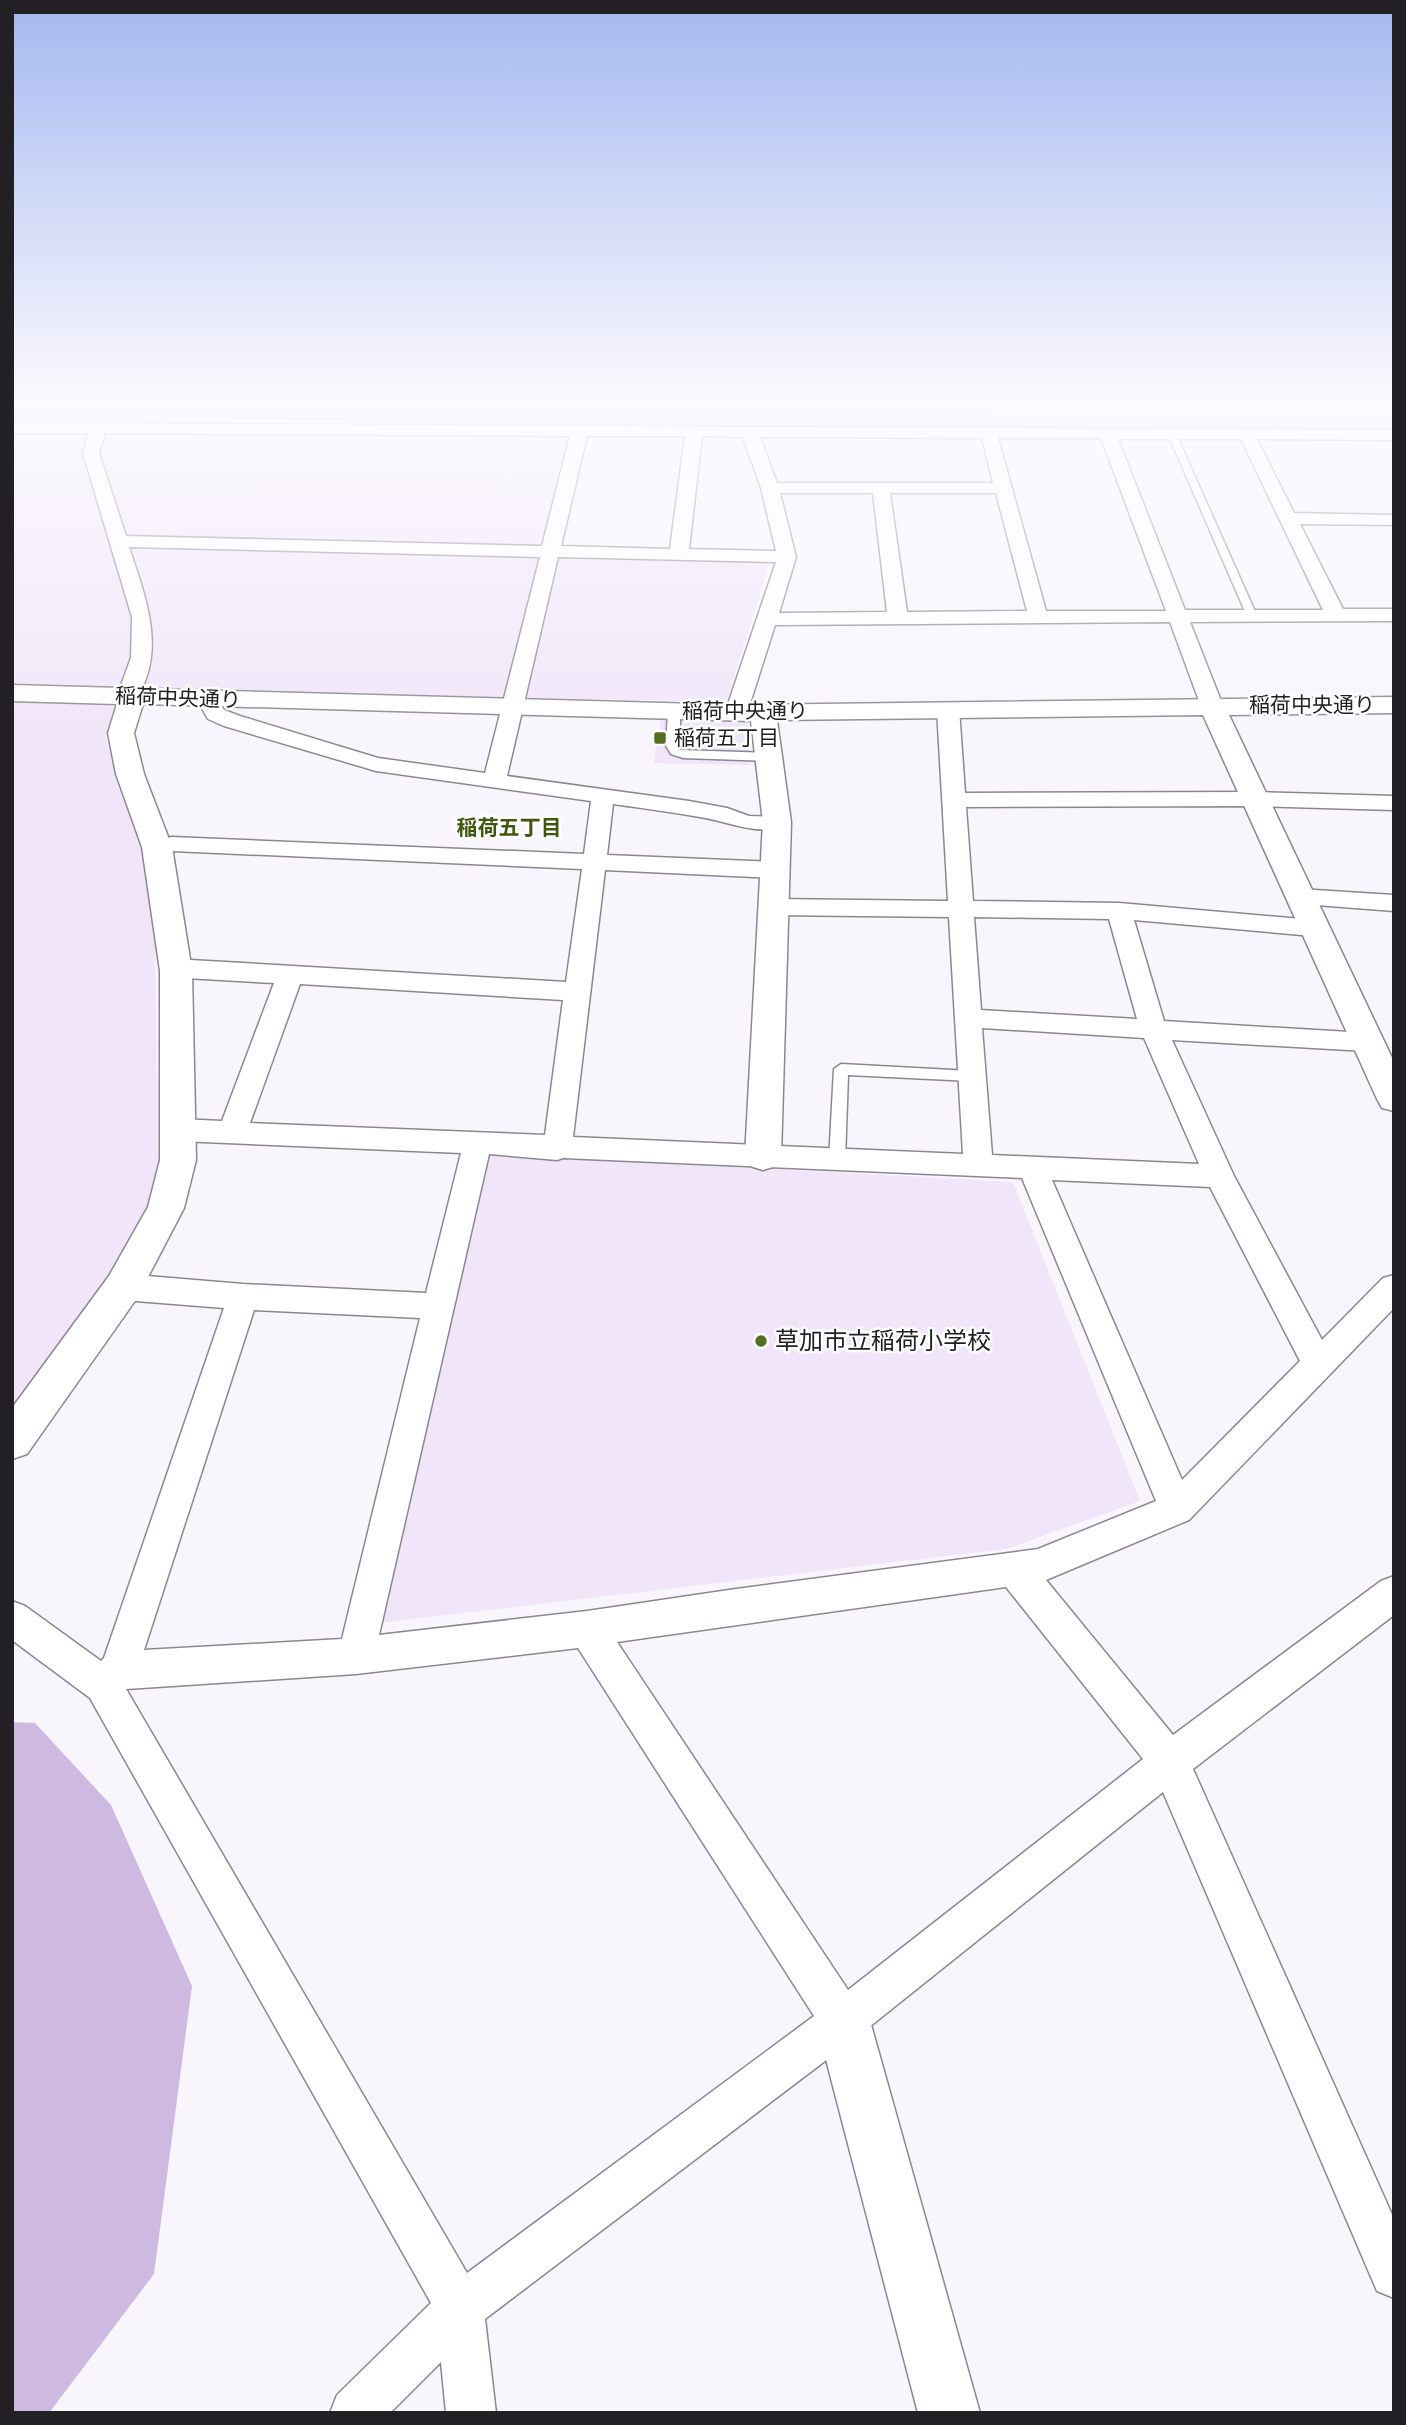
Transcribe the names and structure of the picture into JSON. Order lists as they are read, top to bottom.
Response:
{
  "streets": {
    "street": ["稲荷中央通り"]
  },
  "districts": ["稲荷五丁目"],
  "places": {
    "transit": ["稲荷五丁目"],
    "other": ["草加市立稲荷小学校"]
  }
}
